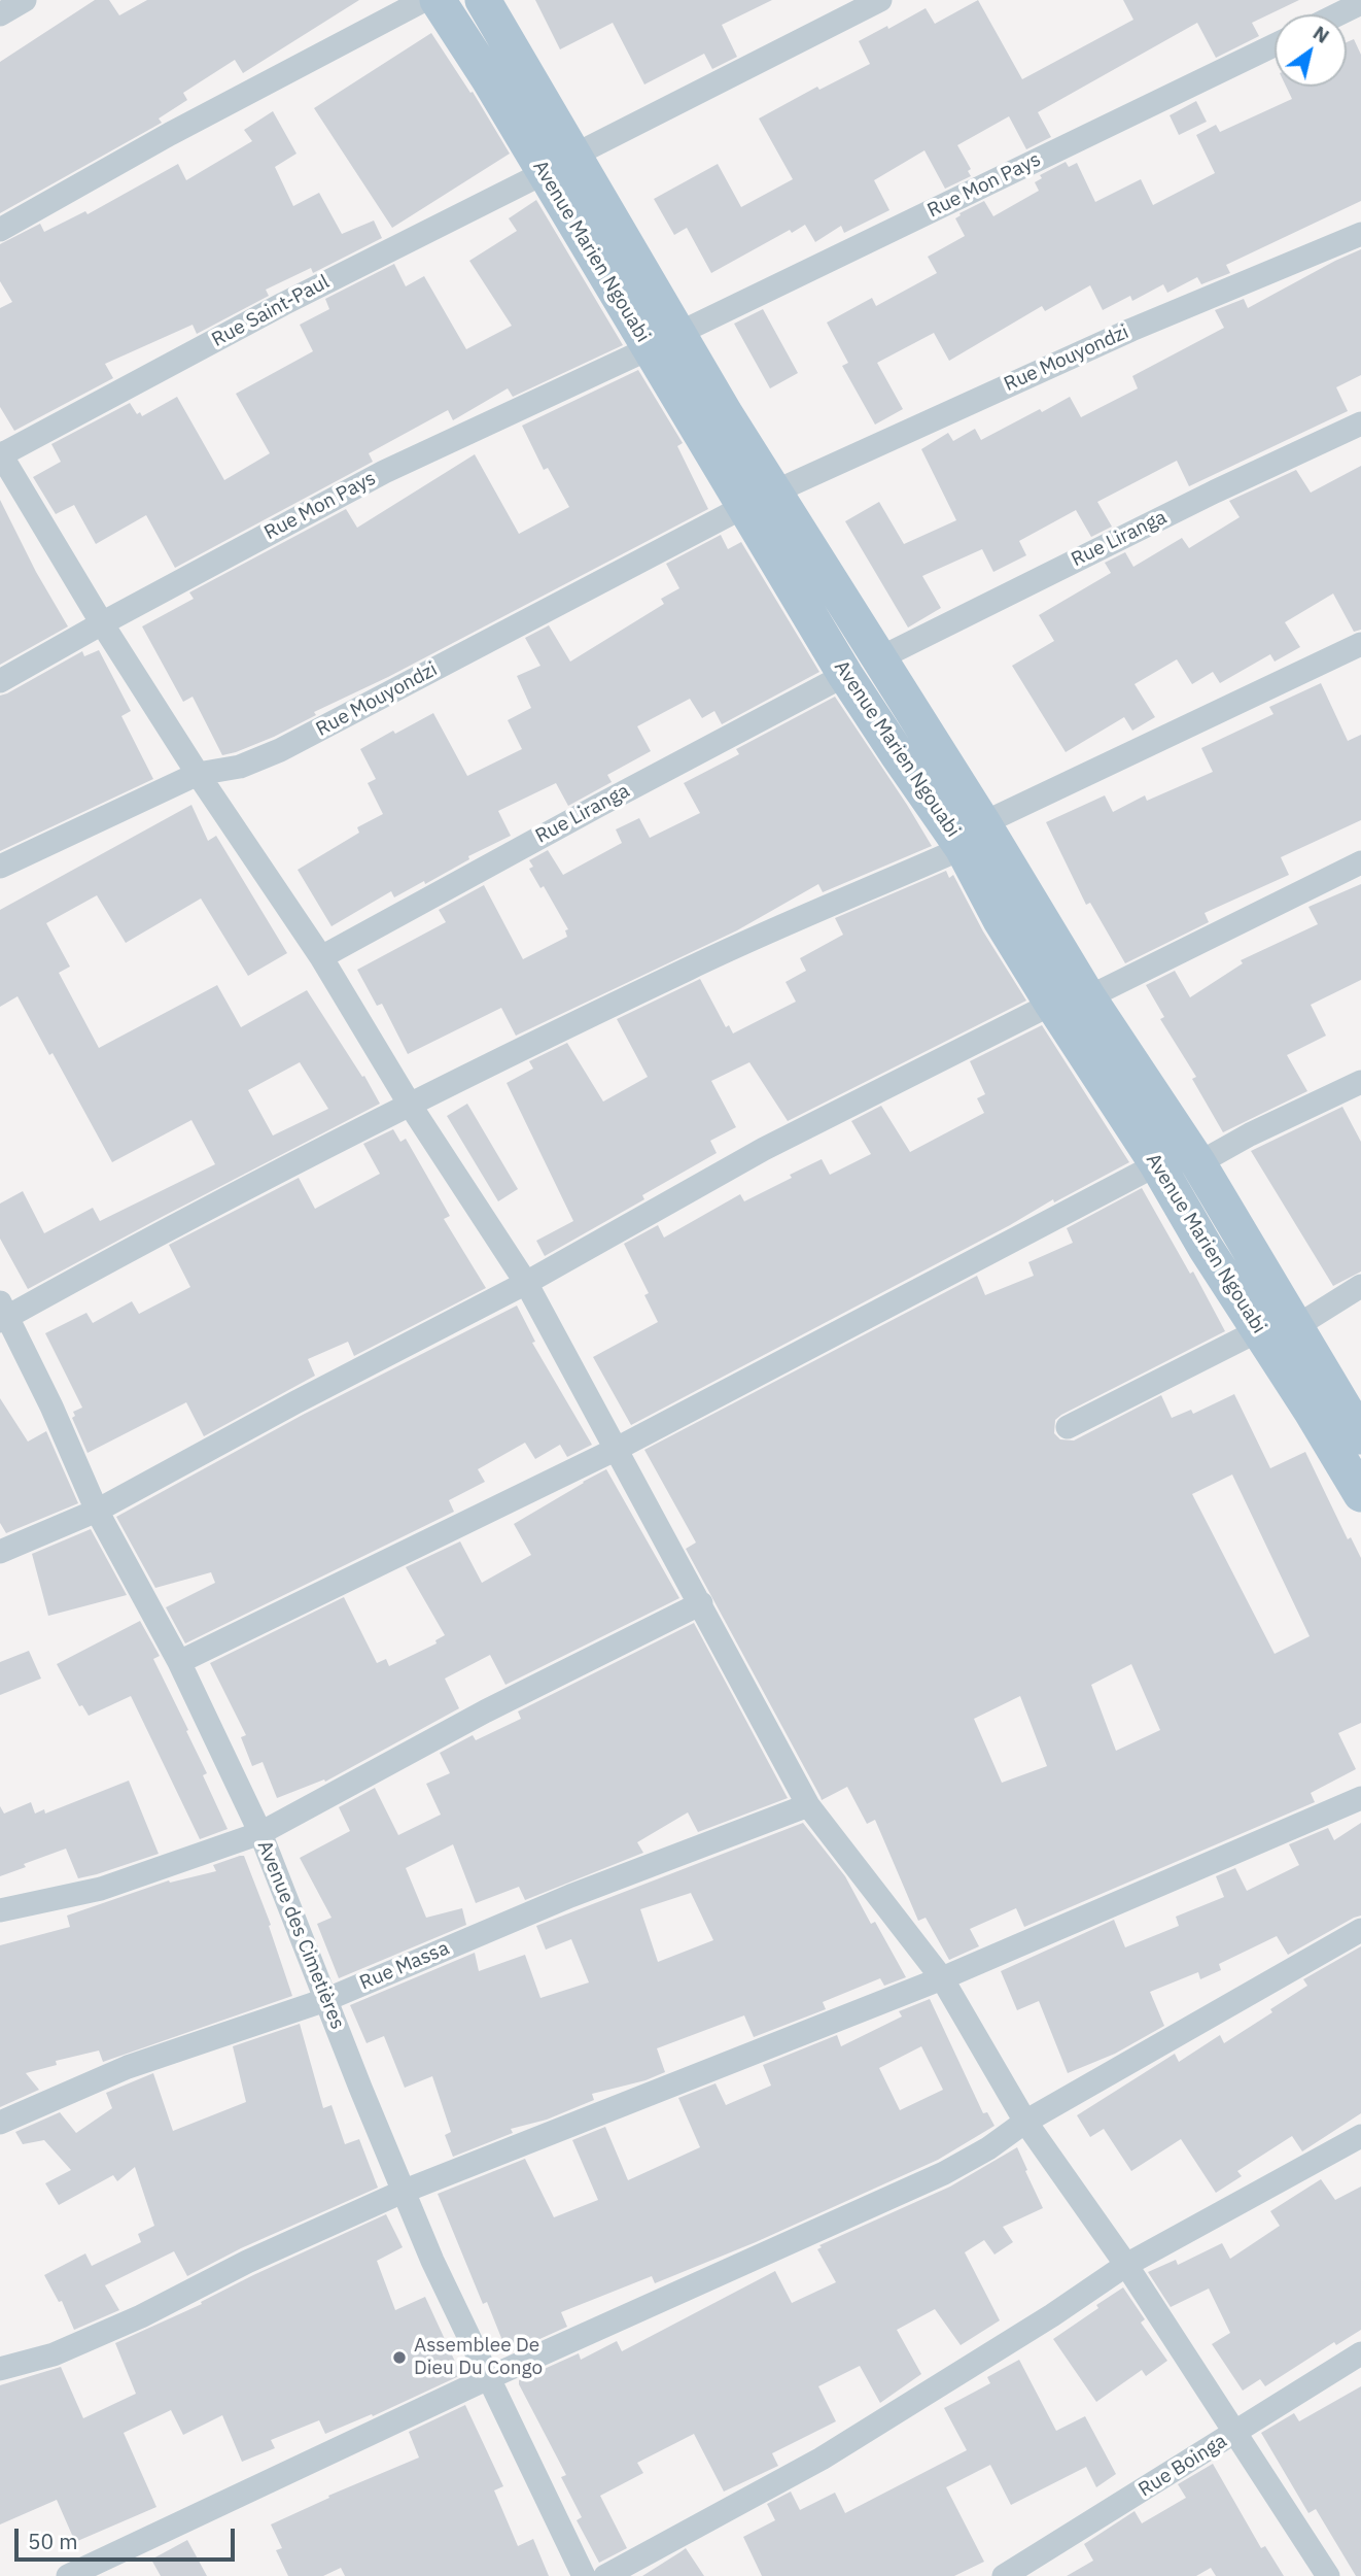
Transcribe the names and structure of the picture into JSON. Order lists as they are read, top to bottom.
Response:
{
  "streets": {
    "main road": ["Avenue Marien Ngouabi"],
    "street": [
      "Rue Mon Pays",
      "Rue Saint-Paul",
      "Rue Mouyondzi",
      "Rue Liranga",
      "Avenue des Cimetières",
      "Rue Massa",
      "Rue Boinga"
    ]
  },
  "crossings": [
    ["Rue Mon Pays", "Avenue Marien Ngouabi"],
    ["Avenue Marien Ngouabi", "Rue Saint-Paul"],
    ["Avenue Marien Ngouabi", "Rue Mouyondzi"],
    ["Avenue Marien Ngouabi", "Rue Liranga"],
    ["Avenue des Cimetières", "Rue Massa"]
  ],
  "places": ["Assemblee De Dieu Du Congo"],
  "scale_bar": "50 m",
  "north": "top right"
}
